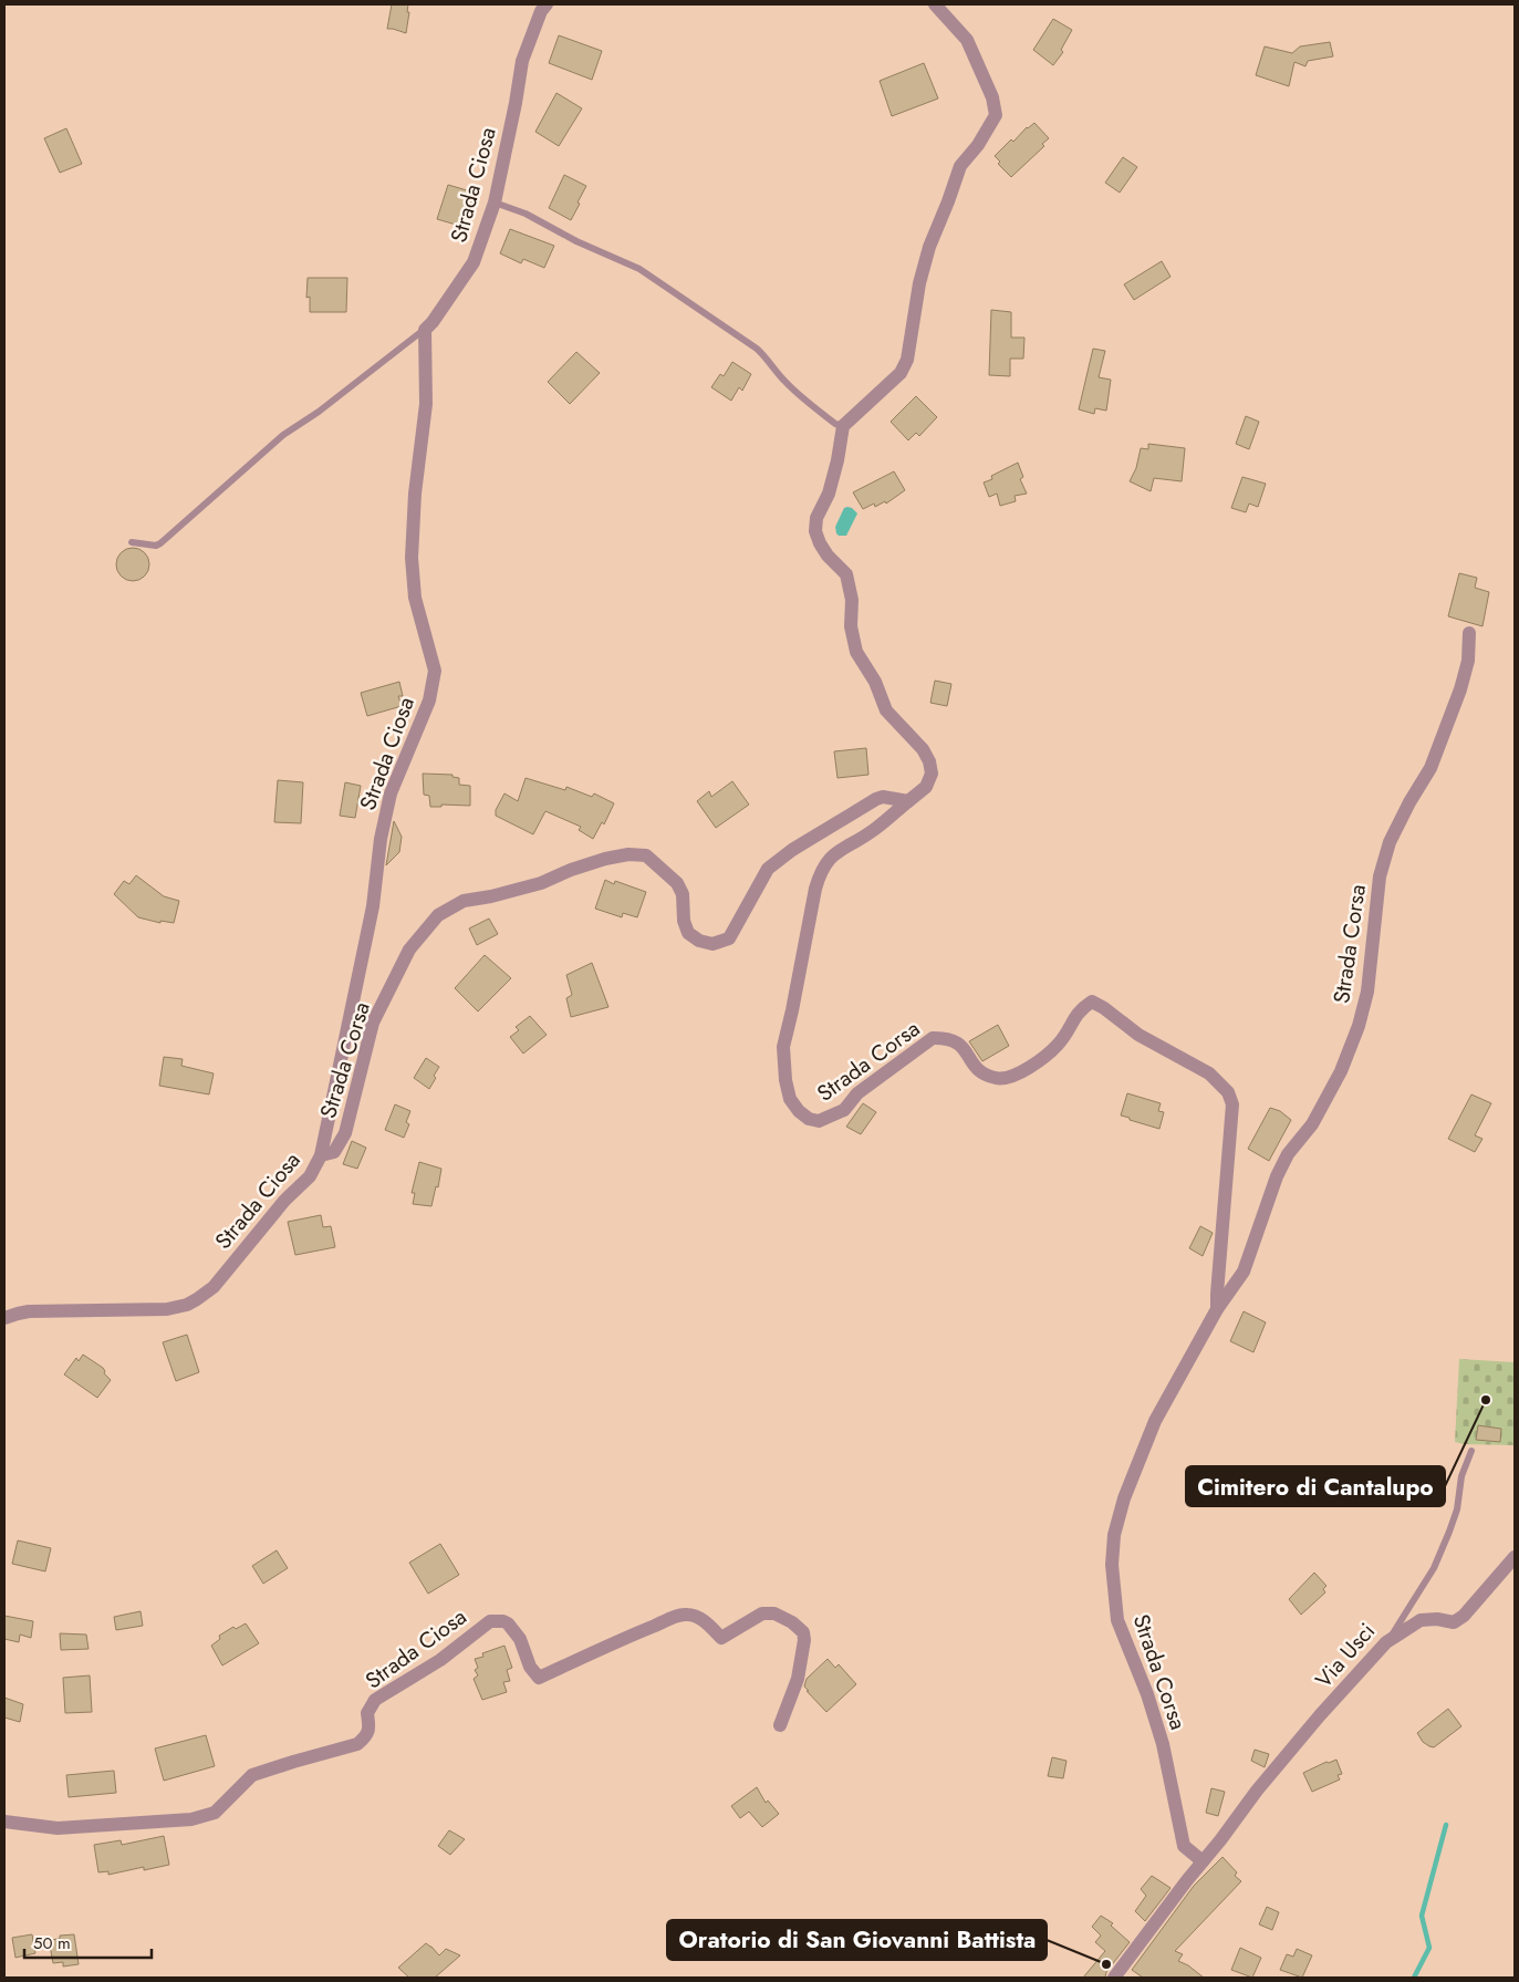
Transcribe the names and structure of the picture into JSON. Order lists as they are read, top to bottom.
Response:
{
  "streets": {
    "street": ["Strada Ciosa", "Strada Corsa", "Via Usci"]
  },
  "crossings": [
    ["Strada Ciosa", "Strada Corsa"],
    ["Strada Corsa", "Via Usci"]
  ],
  "places": ["Cimitero di Cantalupo", "Oratorio di San Giovanni Battista"],
  "scale_bar": "50 m"
}
